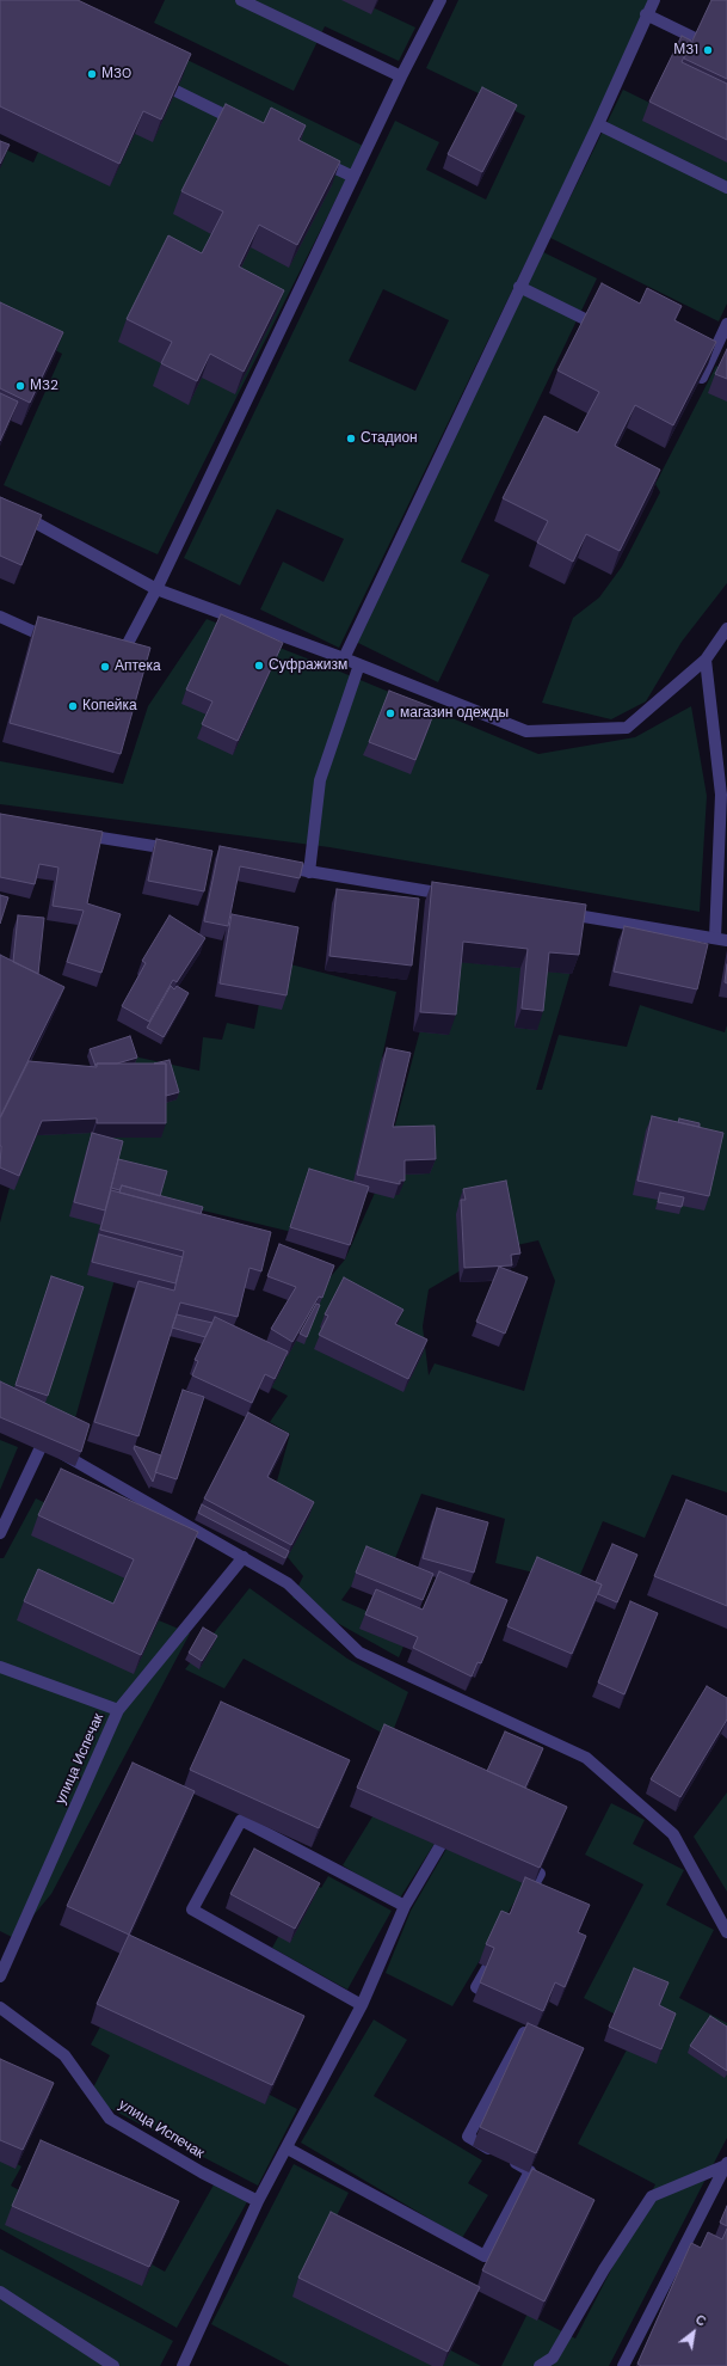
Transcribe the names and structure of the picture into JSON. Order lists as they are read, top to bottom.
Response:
{
  "streets": {
    "street": ["улица Испечак"]
  },
  "places": [
    "М31",
    "М30",
    "М32",
    "Стадион",
    "Суфражизм",
    "Аптека",
    "Копейка",
    "магазин одежды"
  ],
  "north": "top right"
}
